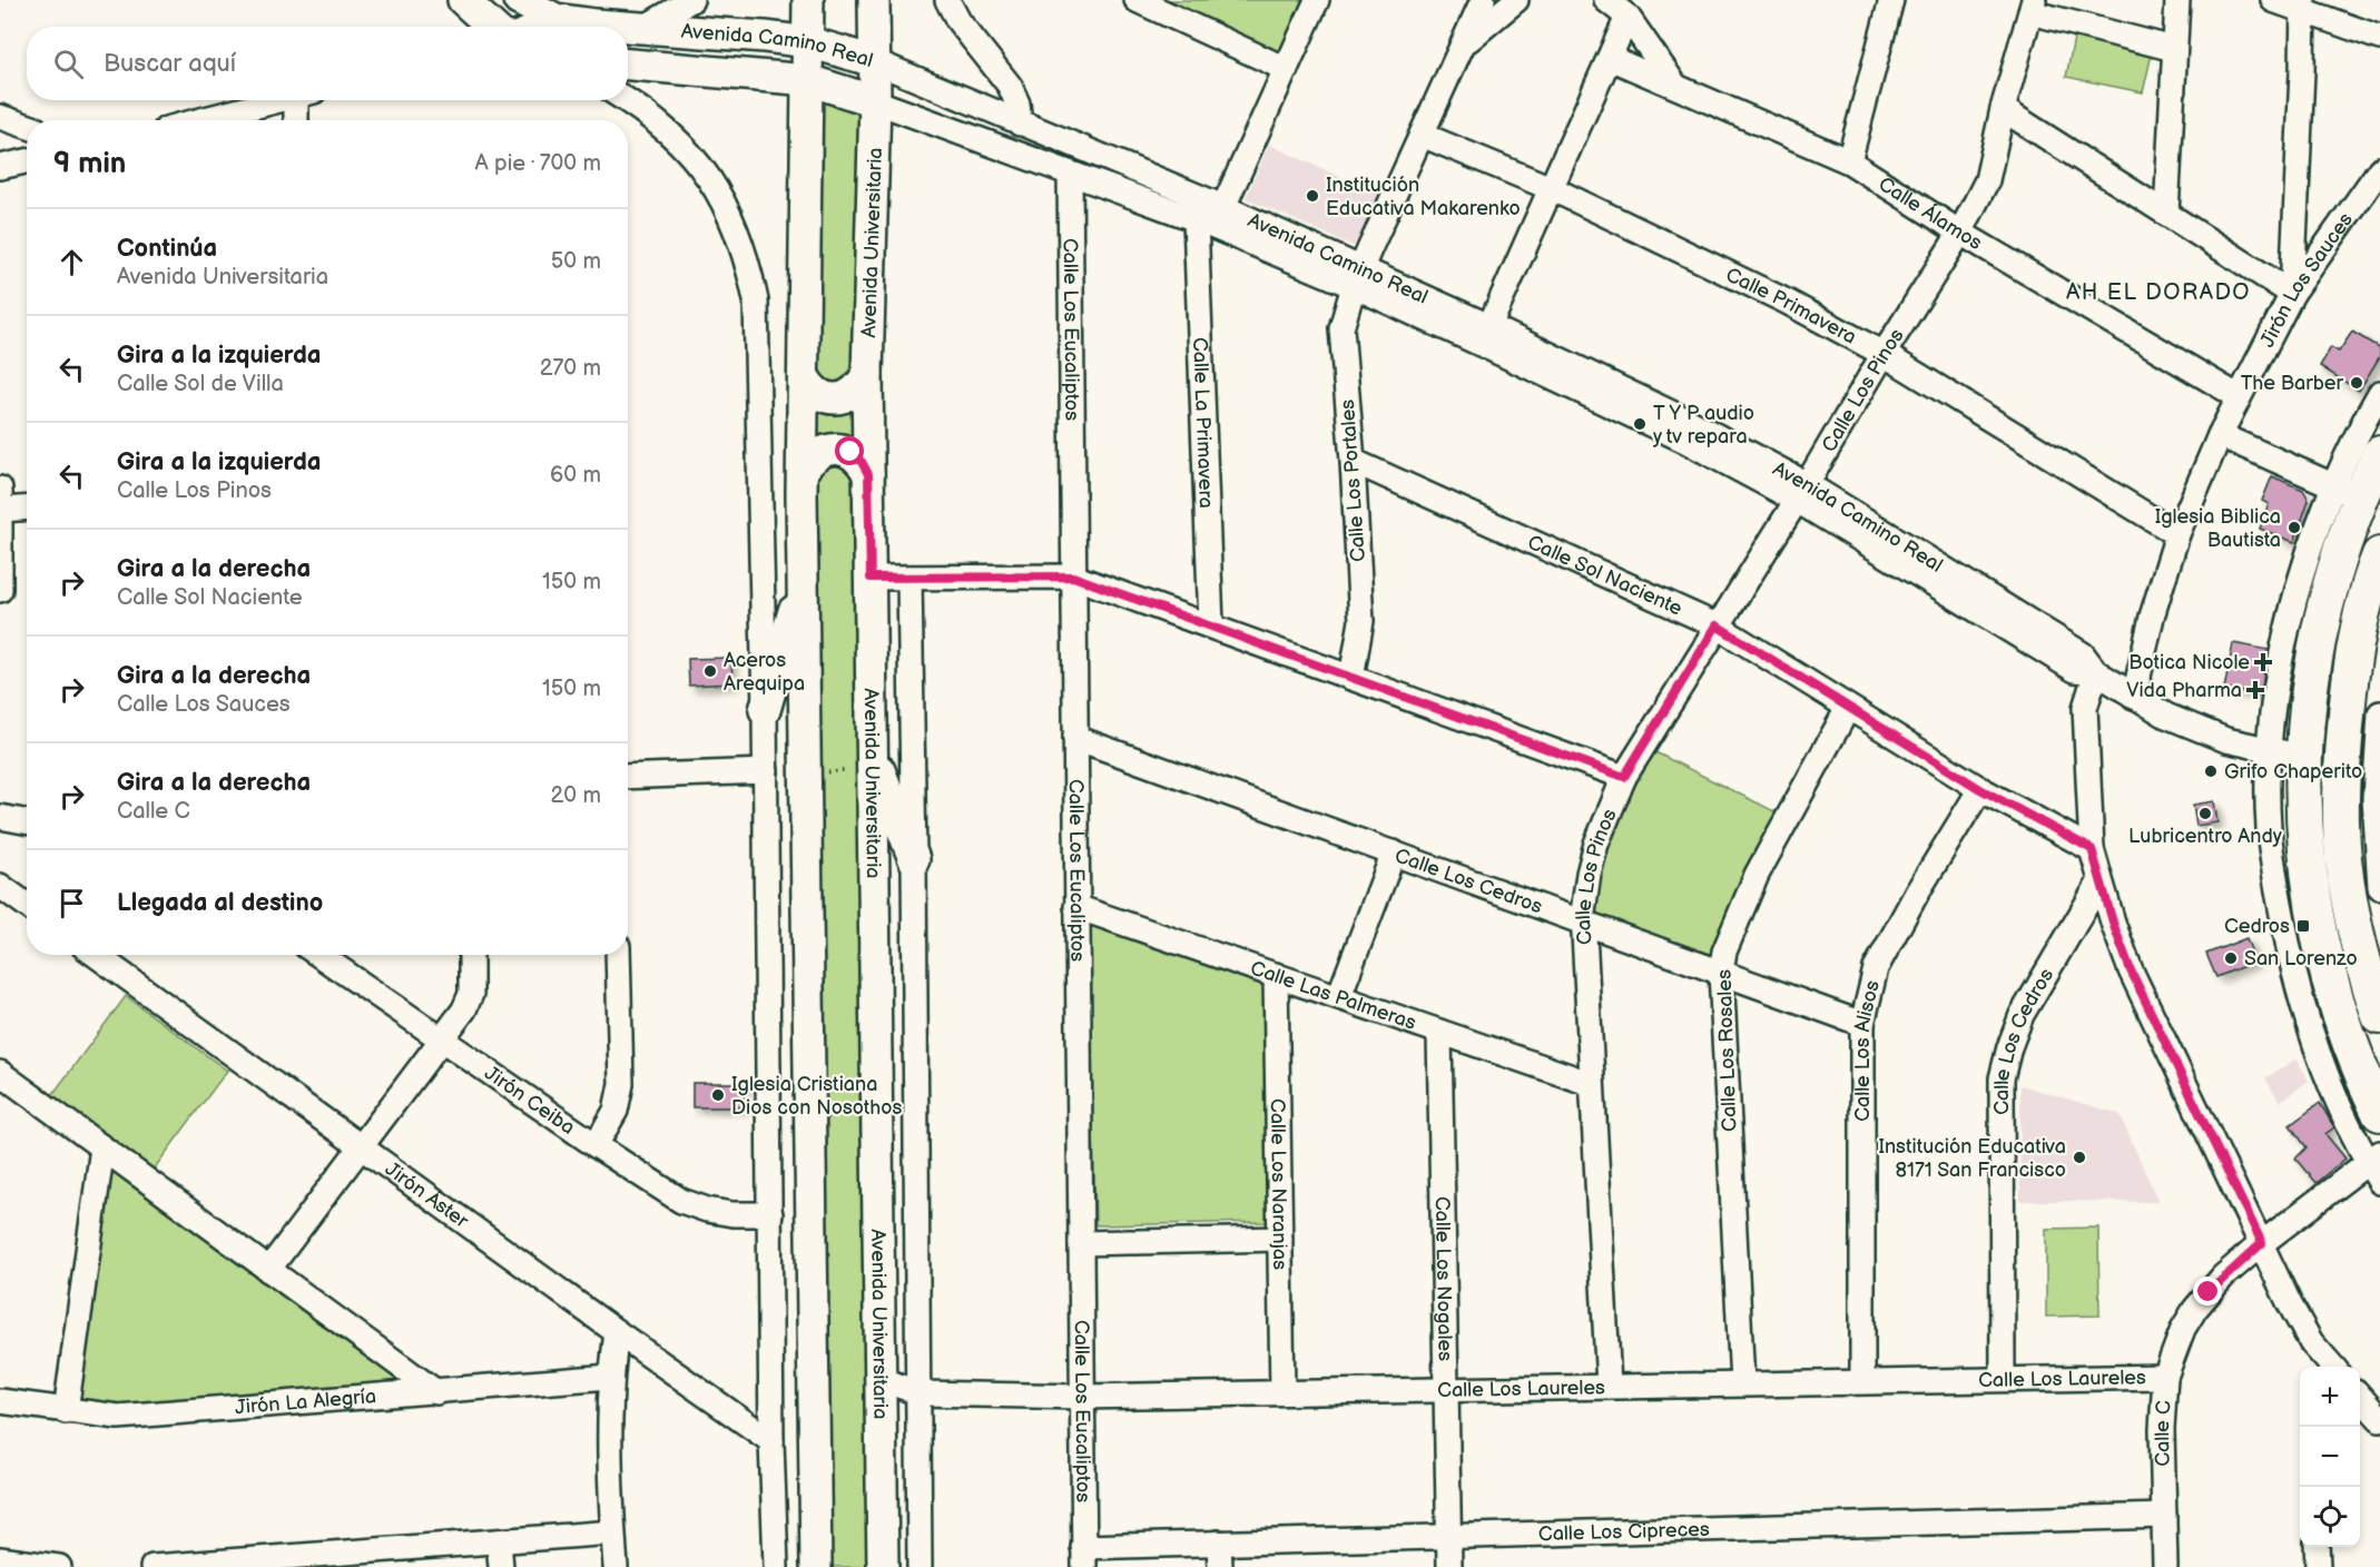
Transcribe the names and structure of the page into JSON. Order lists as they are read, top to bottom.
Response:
{
  "streets": {
    "main road": ["Avenida Camino Real", "Avenida Universitaria"],
    "street": [
      "Calle Álamos",
      "Jirón Los Sauces",
      "Calle Primavera",
      "Calle Los Eucaliptos",
      "Calle Los Pinos",
      "Calle La Primavera",
      "Calle Los Portales",
      "Calle Sol Naciente",
      "Calle Los Cedros",
      "Calle Las Palmeras",
      "Calle Los Rosales",
      "Calle Los Alisos",
      "Jirón Ceiba",
      "Calle Los Naranjas",
      "Jirón Áster",
      "Calle Los Nogales",
      "Calle Los Laureles",
      "Jirón La Alegría",
      "Calle C",
      "Calle Los Cipreces"
    ]
  },
  "crossings": [
    ["Avenida Camino Real", "Avenida Universitaria"],
    ["Avenida Camino Real", "Jirón Los Sauces"],
    ["Avenida Camino Real", "Calle Los Eucaliptos"],
    ["Avenida Camino Real", "Calle Los Pinos"],
    ["Avenida Camino Real", "Calle La Primavera"],
    ["Avenida Camino Real", "Calle Los Portales"],
    ["Calle Álamos", "Jirón Los Sauces"],
    ["Calle Álamos", "Calle Los Pinos"],
    ["Avenida Universitaria", "Calle Los Laureles"],
    ["Jirón Los Sauces", "Calle Primavera"],
    ["Calle Primavera", "Calle Los Pinos"],
    ["Calle Primavera", "Calle Los Portales"],
    ["Calle Los Eucaliptos", "Calle Los Cedros"],
    ["Calle Los Eucaliptos", "Calle Las Palmeras"],
    ["Calle Los Eucaliptos", "Calle Los Laureles"],
    ["Calle Los Eucaliptos", "Calle Los Cipreces"],
    ["Calle Los Pinos", "Calle Sol Naciente"],
    ["Calle Los Pinos", "Calle Los Cedros"],
    ["Calle Los Pinos", "Calle Las Palmeras"],
    ["Calle Los Pinos", "Calle Los Laureles"],
    ["Calle Los Portales", "Calle Sol Naciente"],
    ["Calle Sol Naciente", "Calle Los Rosales"],
    ["Calle Sol Naciente", "Calle Los Alisos"],
    ["Calle Los Cedros", "Calle Los Rosales"],
    ["Calle Los Cedros", "Calle Los Alisos"],
    ["Calle Los Cedros", "Calle Los Laureles"],
    ["Calle Las Palmeras", "Calle Los Naranjas"],
    ["Calle Las Palmeras", "Calle Los Nogales"],
    ["Calle Los Rosales", "Calle Los Laureles"],
    ["Calle Los Alisos", "Calle Los Laureles"],
    ["Calle Los Naranjas", "Calle Los Laureles"],
    ["Calle Los Nogales", "Calle Los Laureles"],
    ["Calle Los Nogales", "Calle Los Cipreces"],
    ["Calle Los Laureles", "Calle C"],
    ["Calle C", "Calle Los Cipreces"]
  ],
  "districts": ["AH EL DORADO"],
  "places": {
    "other": [
      "Institución Educativa Makarenko",
      "The Barber",
      "T Y P audio y tv repara",
      "Iglesia Biblica Bautista",
      "Aceros Arequipa",
      "Grifo Chaperito",
      "Lubricentro Andy",
      "San Lorenzo",
      "Iglesia Cristiana Dios con Nosothos",
      "Institución Educativa 8171 San Francisco"
    ],
    "health": ["Botica Nicole", "Vida Pharma"],
    "transit": ["Cedros"]
  },
  "page": {
    "search": "Buscar aquí",
    "heading": ["9 min", "A pie · 700 m"],
    "list": [
      ["Continúa", "Avenida Universitaria", "50 m"],
      ["Gira a la izquierda", "Calle Sol de Villa", "270 m"],
      ["Gira a la izquierda", "Calle Los Pinos", "60 m"],
      ["Gira a la derecha", "Calle Sol Naciente", "150 m"],
      ["Gira a la derecha", "Calle Los Sauces", "150 m"],
      ["Gira a la derecha", "Calle C", "20 m"],
      "Llegada al destino"
    ],
    "map_buttons": ["+", "−"]
  }
}
